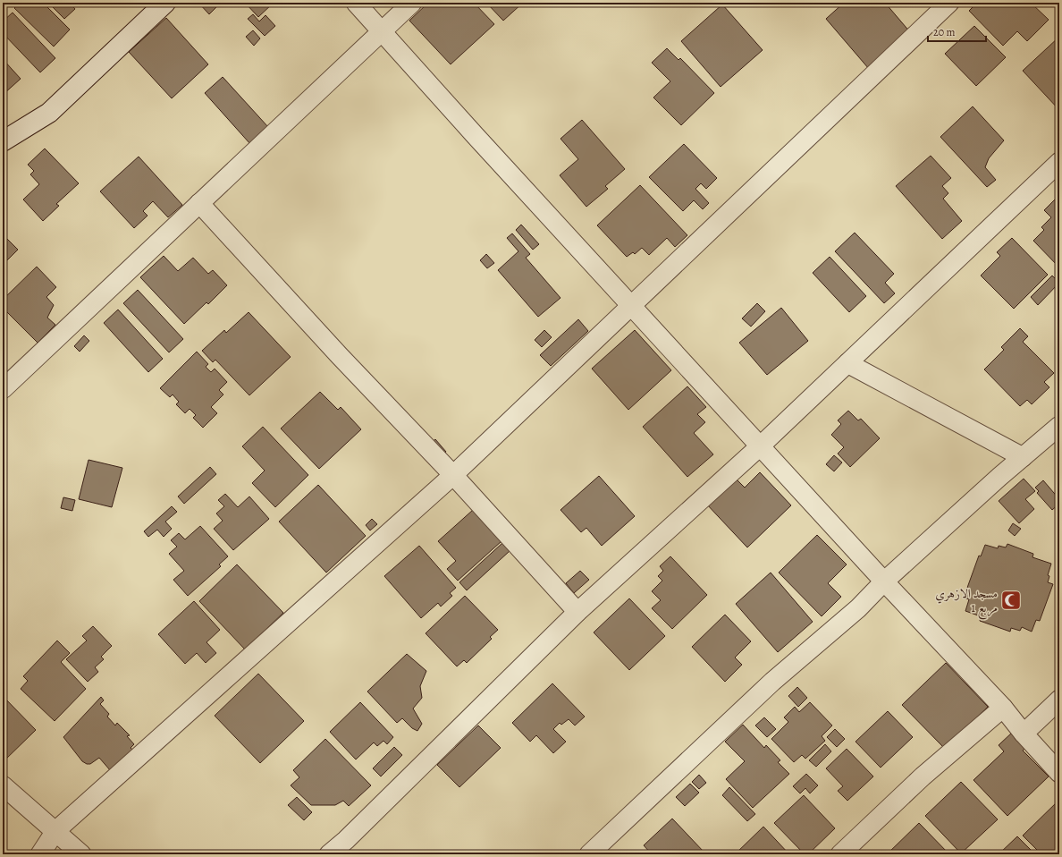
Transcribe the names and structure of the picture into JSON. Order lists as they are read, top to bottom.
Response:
{
  "places": {
    "mosque": ["مسجد الازهري مربع 1"]
  },
  "scale_bar": "20 m"
}
